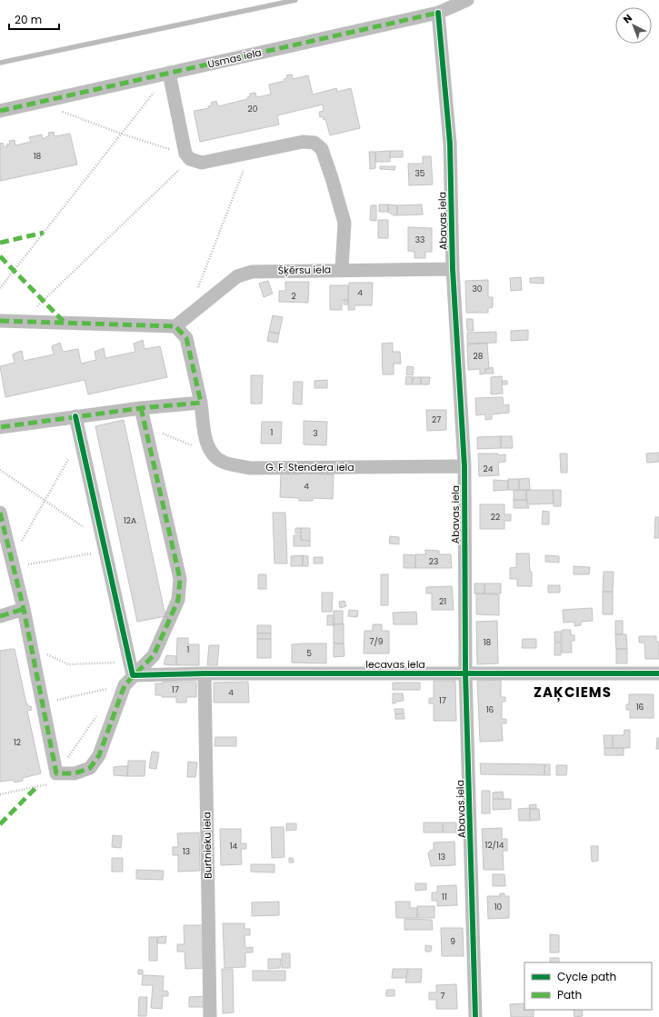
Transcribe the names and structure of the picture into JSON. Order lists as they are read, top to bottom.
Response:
{
  "streets": {
    "street": [
      "Usmas iela",
      "Abavas iela",
      "Šķērsu iela",
      "G. F. Stendera iela",
      "Iecavas iela",
      "Burtnieku iela"
    ]
  },
  "crossings": [
    ["Usmas iela", "Abavas iela"],
    ["Abavas iela", "Šķērsu iela"],
    ["Abavas iela", "G. F. Stendera iela"],
    ["Abavas iela", "Iecavas iela"],
    ["Iecavas iela", "Burtnieku iela"]
  ],
  "districts": ["ZAĶCIEMS"],
  "house_numbers": [
    "20",
    "18",
    "35",
    "33",
    "30",
    "4",
    "2",
    "28",
    "27",
    "1",
    "3",
    "24",
    "4",
    "22",
    "12A",
    "23",
    "21",
    "7/9",
    "18",
    "1",
    "5",
    "17",
    "4",
    "17",
    "16",
    "16",
    "12",
    "12/14",
    "14",
    "13",
    "13",
    "11",
    "10",
    "9",
    "7"
  ],
  "legend": ["Cycle path", "Path"],
  "scale_bar": "20 m",
  "north": "top left"
}
